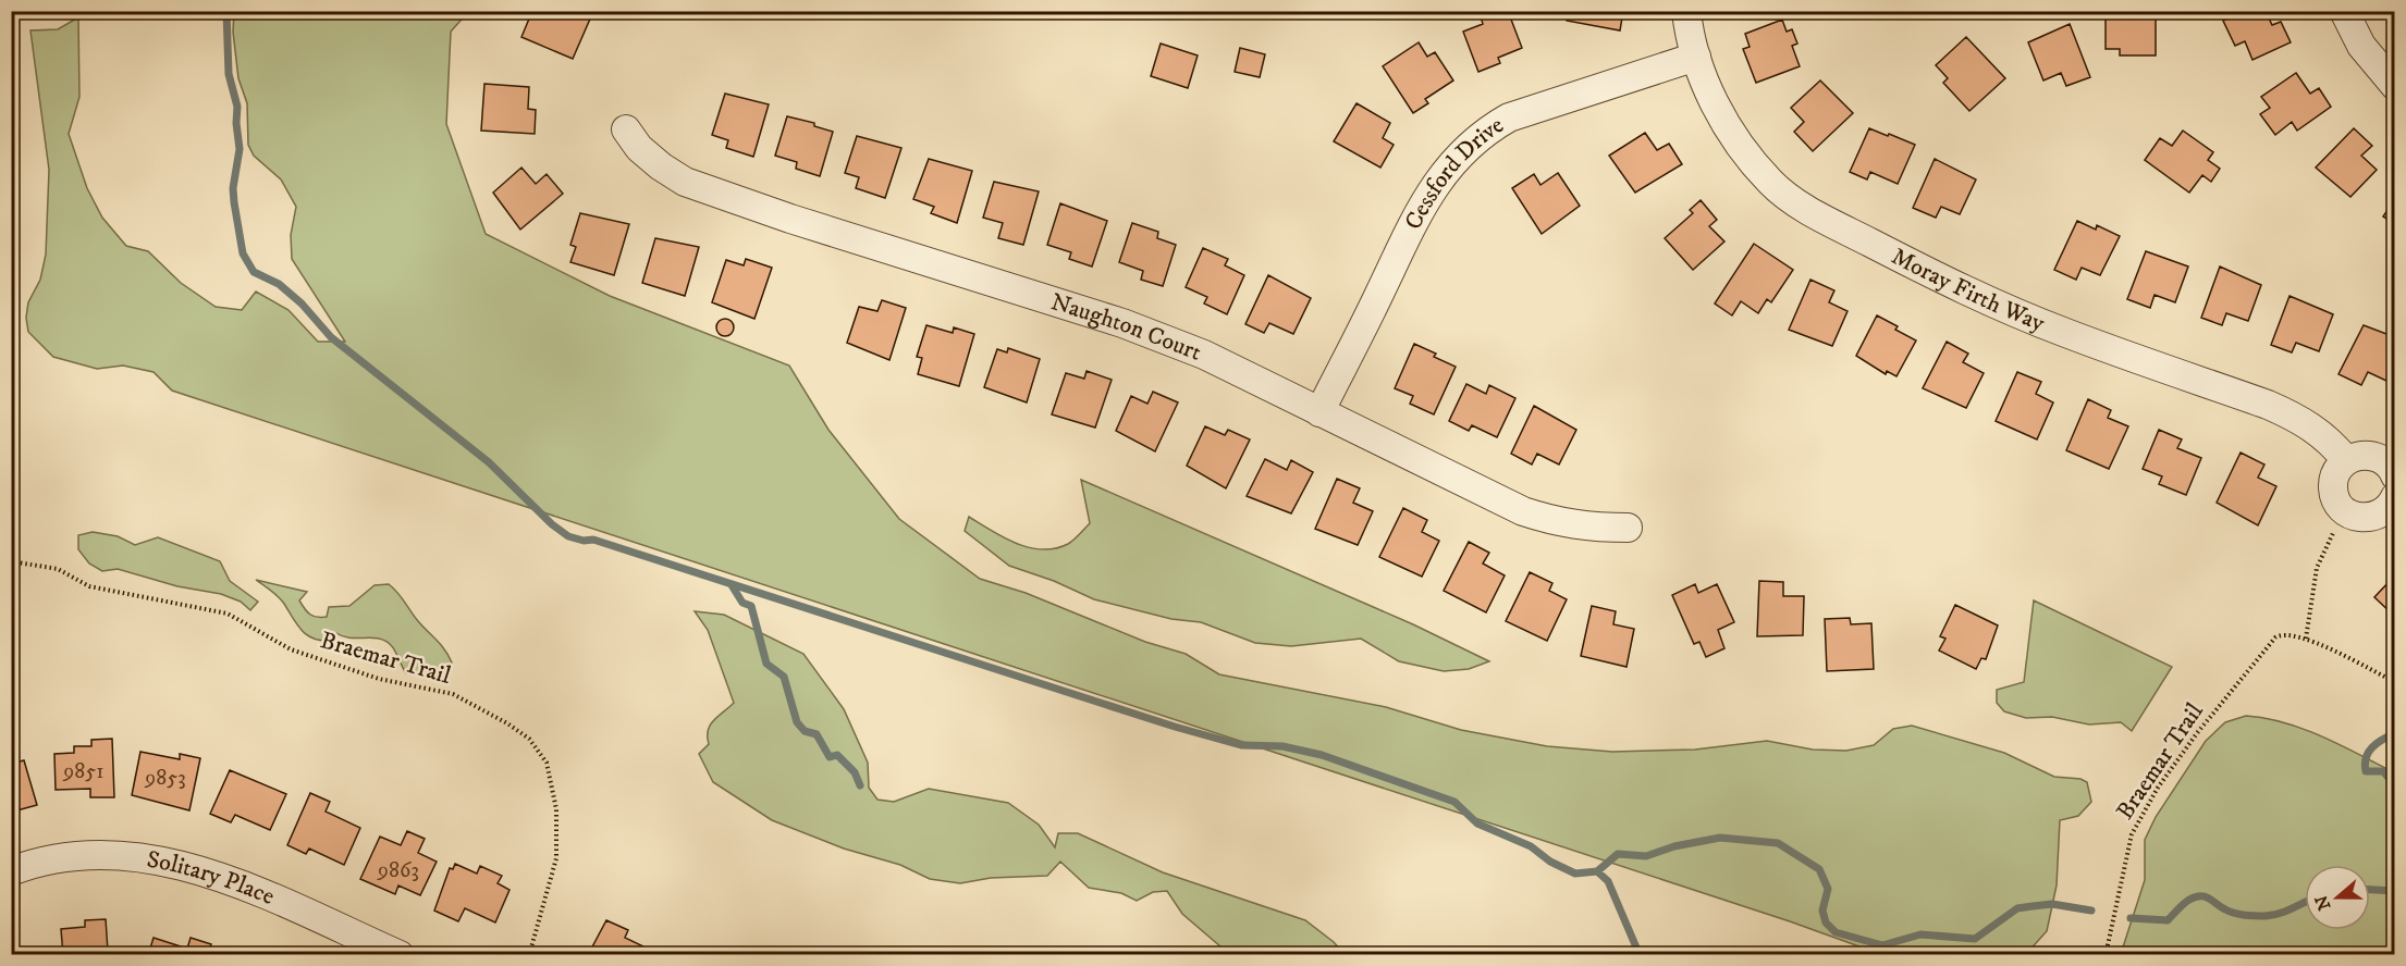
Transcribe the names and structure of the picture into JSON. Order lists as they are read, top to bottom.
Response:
{
  "streets": {
    "street": [
      "Cessford Drive",
      "Moray Firth Way",
      "Naughton Court",
      "Solitary Place"
    ],
    "path": ["Braemar Trail"]
  },
  "crossings": [
    ["Cessford Drive", "Moray Firth Way"],
    ["Cessford Drive", "Naughton Court"]
  ],
  "house_numbers": ["9851", "9853", "9863"],
  "north": "left"
}
